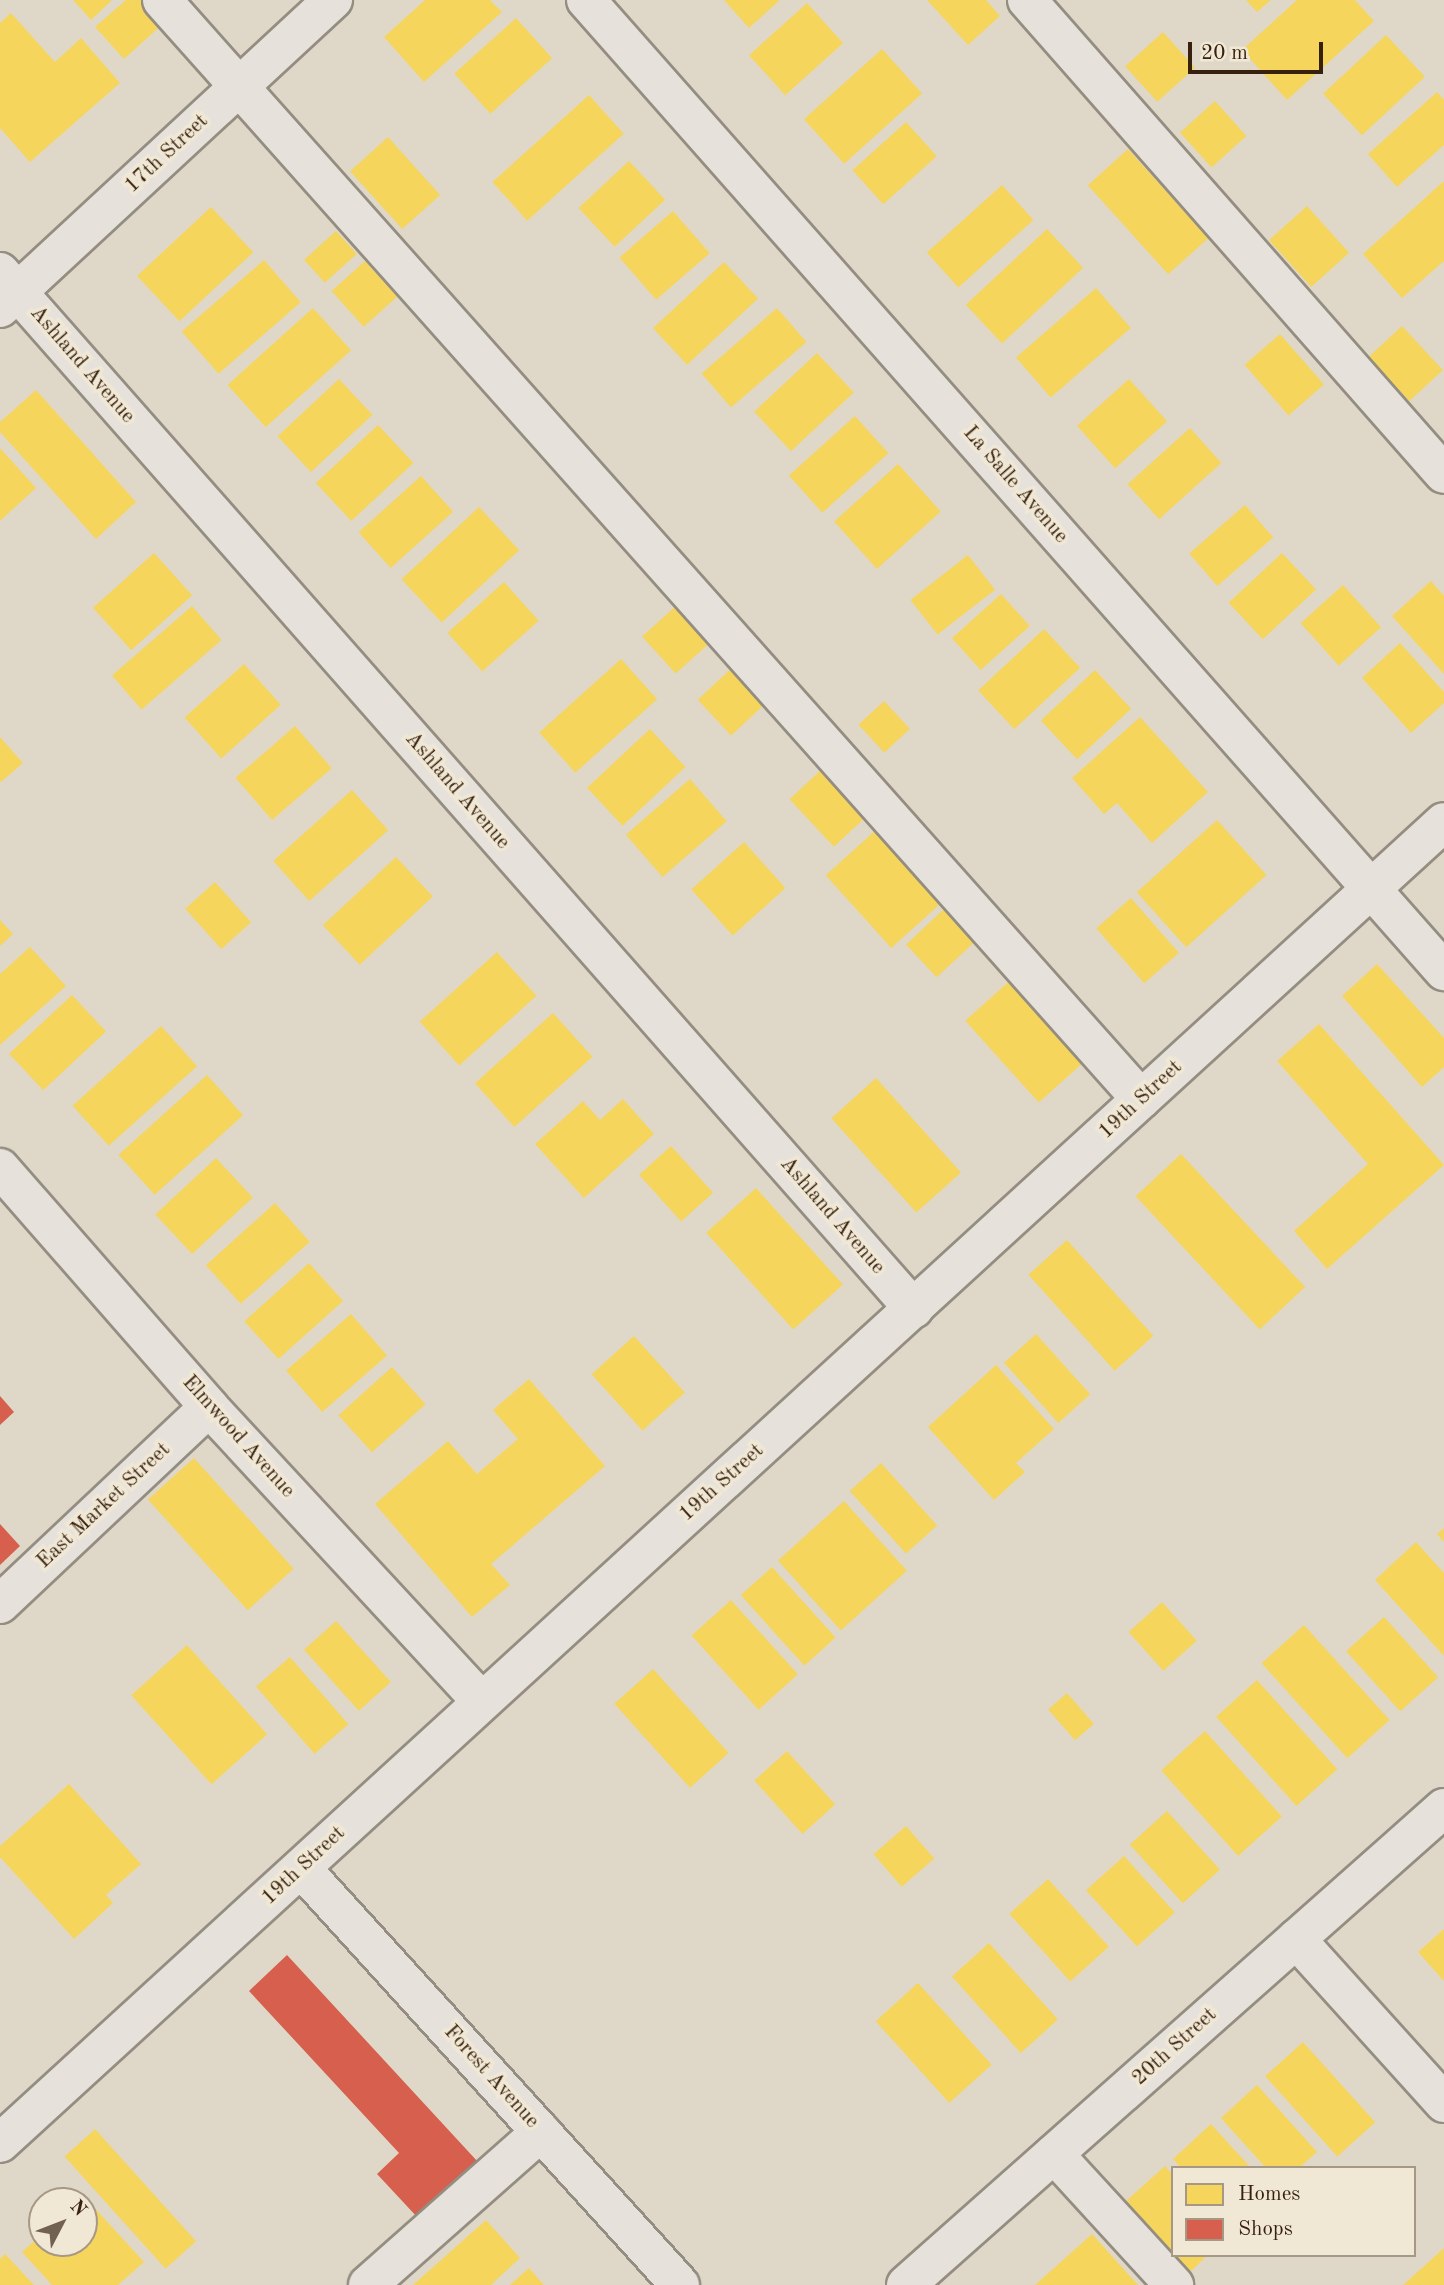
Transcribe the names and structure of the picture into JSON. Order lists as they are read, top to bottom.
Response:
{
  "streets": {
    "street": [
      "17th Street",
      "Ashland Avenue",
      "La Salle Avenue",
      "19th Street",
      "Elmwood Avenue",
      "East Market Street",
      "20th Street",
      "Forest Avenue"
    ]
  },
  "crossings": [
    ["17th Street", "Ashland Avenue"],
    ["Ashland Avenue", "19th Street"],
    ["La Salle Avenue", "19th Street"],
    ["19th Street", "Elmwood Avenue"],
    ["19th Street", "Forest Avenue"],
    ["Elmwood Avenue", "East Market Street"]
  ],
  "legend": ["Homes", "Shops"],
  "scale_bar": "20 m",
  "north": "top right"
}
